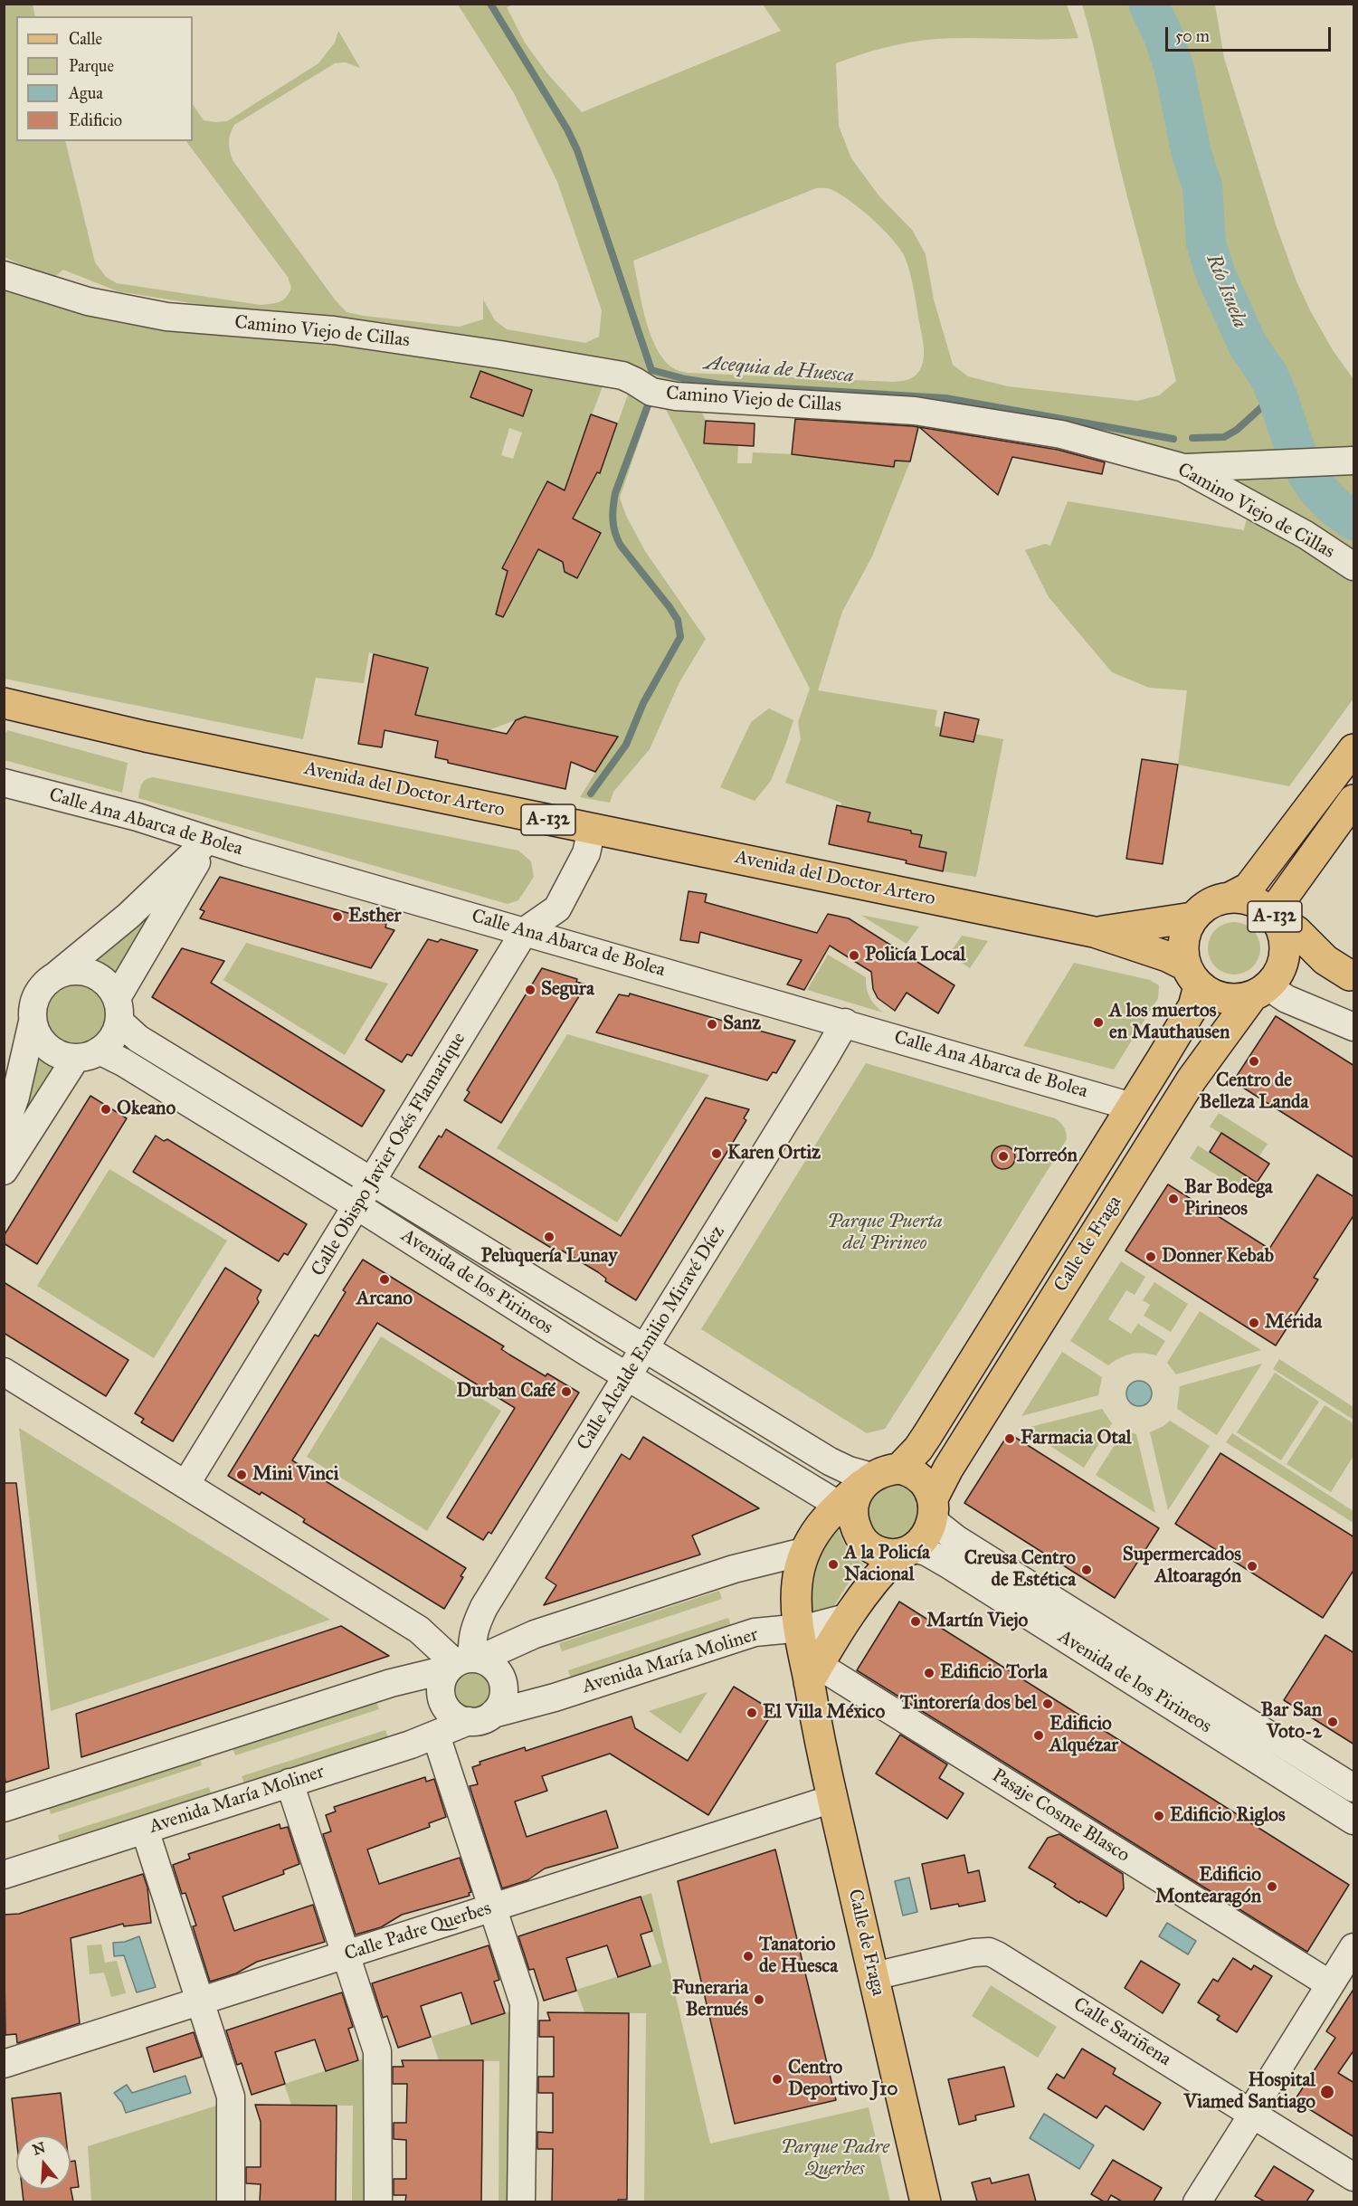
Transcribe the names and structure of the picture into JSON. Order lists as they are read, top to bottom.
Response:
{
  "streets": {
    "main road": ["Avenida del Doctor Artero", "A-132", "Calle de Fraga"],
    "street": [
      "Camino Viejo de Cillas",
      "Calle Ana Abarca de Bolea",
      "Calle Obispo Javier Osés Flamarique",
      "Avenida de los Pirineos",
      "Calle Alcalde Emilio Miravé Díez",
      "Avenida María Moliner",
      "Pasaje Cosme Blasco",
      "Calle Padre Querbes",
      "Calle Sariñena"
    ]
  },
  "crossings": [
    ["Avenida del Doctor Artero", "A-132"],
    ["Avenida del Doctor Artero", "Calle Obispo Javier Osés Flamarique"],
    ["Avenida del Doctor Artero", "Calle de Fraga"],
    ["A-132", "Calle de Fraga"],
    ["Calle Ana Abarca de Bolea", "Calle Obispo Javier Osés Flamarique"],
    ["Calle Ana Abarca de Bolea", "Calle de Fraga"],
    ["Calle Ana Abarca de Bolea", "Calle Alcalde Emilio Miravé Díez"],
    ["Calle Obispo Javier Osés Flamarique", "Avenida de los Pirineos"],
    ["Calle de Fraga", "Avenida de los Pirineos"],
    ["Calle de Fraga", "Avenida María Moliner"],
    ["Calle de Fraga", "Pasaje Cosme Blasco"],
    ["Calle de Fraga", "Calle Padre Querbes"],
    ["Calle de Fraga", "Calle Sariñena"],
    ["Avenida de los Pirineos", "Calle Alcalde Emilio Miravé Díez"],
    ["Calle Alcalde Emilio Miravé Díez", "Avenida María Moliner"]
  ],
  "water": ["Río Isuela", "Acequia de Huesca"],
  "parks": ["Parque Puerta del Pirineo", "Parque Padre Querbes"],
  "places": [
    "Esther",
    "Policía Local",
    "Segura",
    "A los muertos en Mauthausen",
    "Sanz",
    "Centro de Belleza Landa",
    "Okeano",
    "Karen Ortiz",
    "Torreón",
    "Bar Bodega Pirineos",
    "Peluquería Lunay",
    "Donner Kebab",
    "Arcano",
    "Mérida",
    "Durban Café",
    "Farmacia Otal",
    "Mini Vinci",
    "A la Policía Nacional",
    "Supermercados Altoaragón",
    "Creusa Centro de Estética",
    "Martín Viejo",
    "Edificio Torla",
    "Tintorería dos bel",
    "El Villa México",
    "Bar San Voto-2",
    "Edificio Alquézar",
    "Edificio Riglos",
    "Edificio Montearagón",
    "Tanatorio de Huesca",
    "Funeraria Bernués",
    "Centro Deportivo J10",
    "Hospital Viamed Santiago"
  ],
  "legend": [
    "Calle",
    "Parque",
    "Agua",
    "Edificio"
  ],
  "scale_bar": "50 m",
  "north": "top"
}
